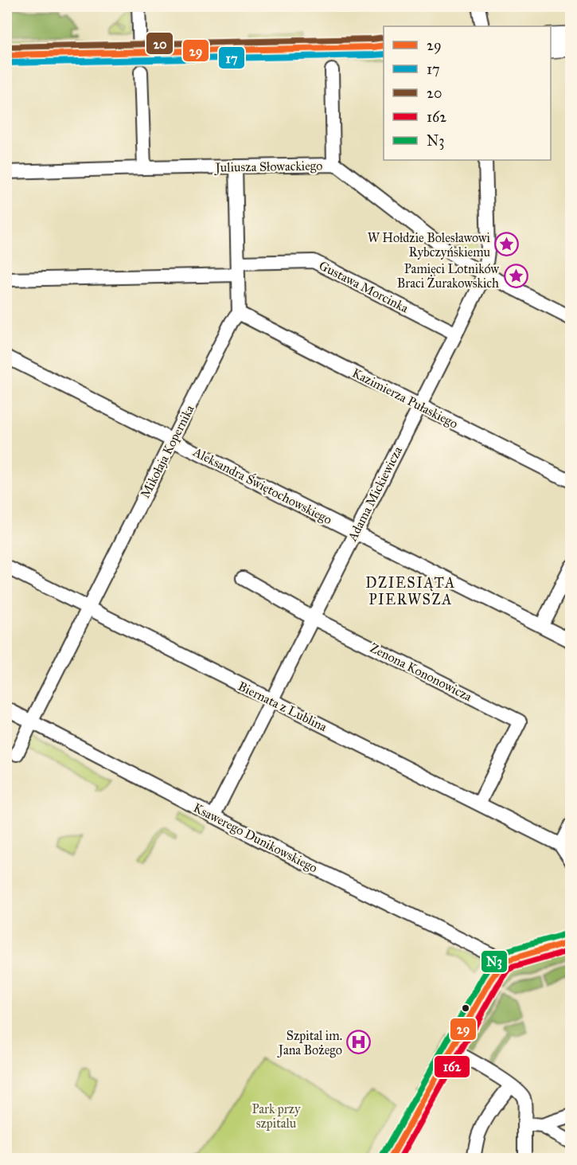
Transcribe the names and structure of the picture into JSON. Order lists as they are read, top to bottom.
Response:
{
  "streets": {
    "street": [
      "Juliusza Słowackiego",
      "Gustawa Morcinka",
      "Kazimierza Pułaskiego",
      "Mikołaja Kopernika",
      "Aleksandra Świętochowskiego",
      "Adama Mickiewicza",
      "Zenona Kononowicza",
      "Biernata z Lublina",
      "Ksawerego Dunikowskiego"
    ]
  },
  "crossings": [
    ["Juliusza Słowackiego", "Adama Mickiewicza"],
    ["Gustawa Morcinka", "Adama Mickiewicza"],
    ["Kazimierza Pułaskiego", "Mikołaja Kopernika"],
    ["Kazimierza Pułaskiego", "Adama Mickiewicza"],
    ["Mikołaja Kopernika", "Aleksandra Świętochowskiego"],
    ["Mikołaja Kopernika", "Biernata z Lublina"],
    ["Mikołaja Kopernika", "Ksawerego Dunikowskiego"],
    ["Aleksandra Świętochowskiego", "Adama Mickiewicza"],
    ["Adama Mickiewicza", "Zenona Kononowicza"],
    ["Adama Mickiewicza", "Biernata z Lublina"],
    ["Adama Mickiewicza", "Ksawerego Dunikowskiego"],
    ["Zenona Kononowicza", "Biernata z Lublina"]
  ],
  "districts": ["DZIESIĄTA PIERWSZA"],
  "parks": ["Park przy szpitalu"],
  "places": {
    "place": ["W Hołdzie Bolesławowi Rybczyńskiemu", "Pamięci Lotników Braci Żurakowskich"],
    "hospital": ["Szpital im. Jana Bożego"]
  },
  "lines": [
    "transit line 20",
    "transit line 29",
    "transit line 17",
    "transit line N3",
    "transit line 162"
  ],
  "legend": [
    "29",
    "17",
    "20",
    "162",
    "N3"
  ]
}
